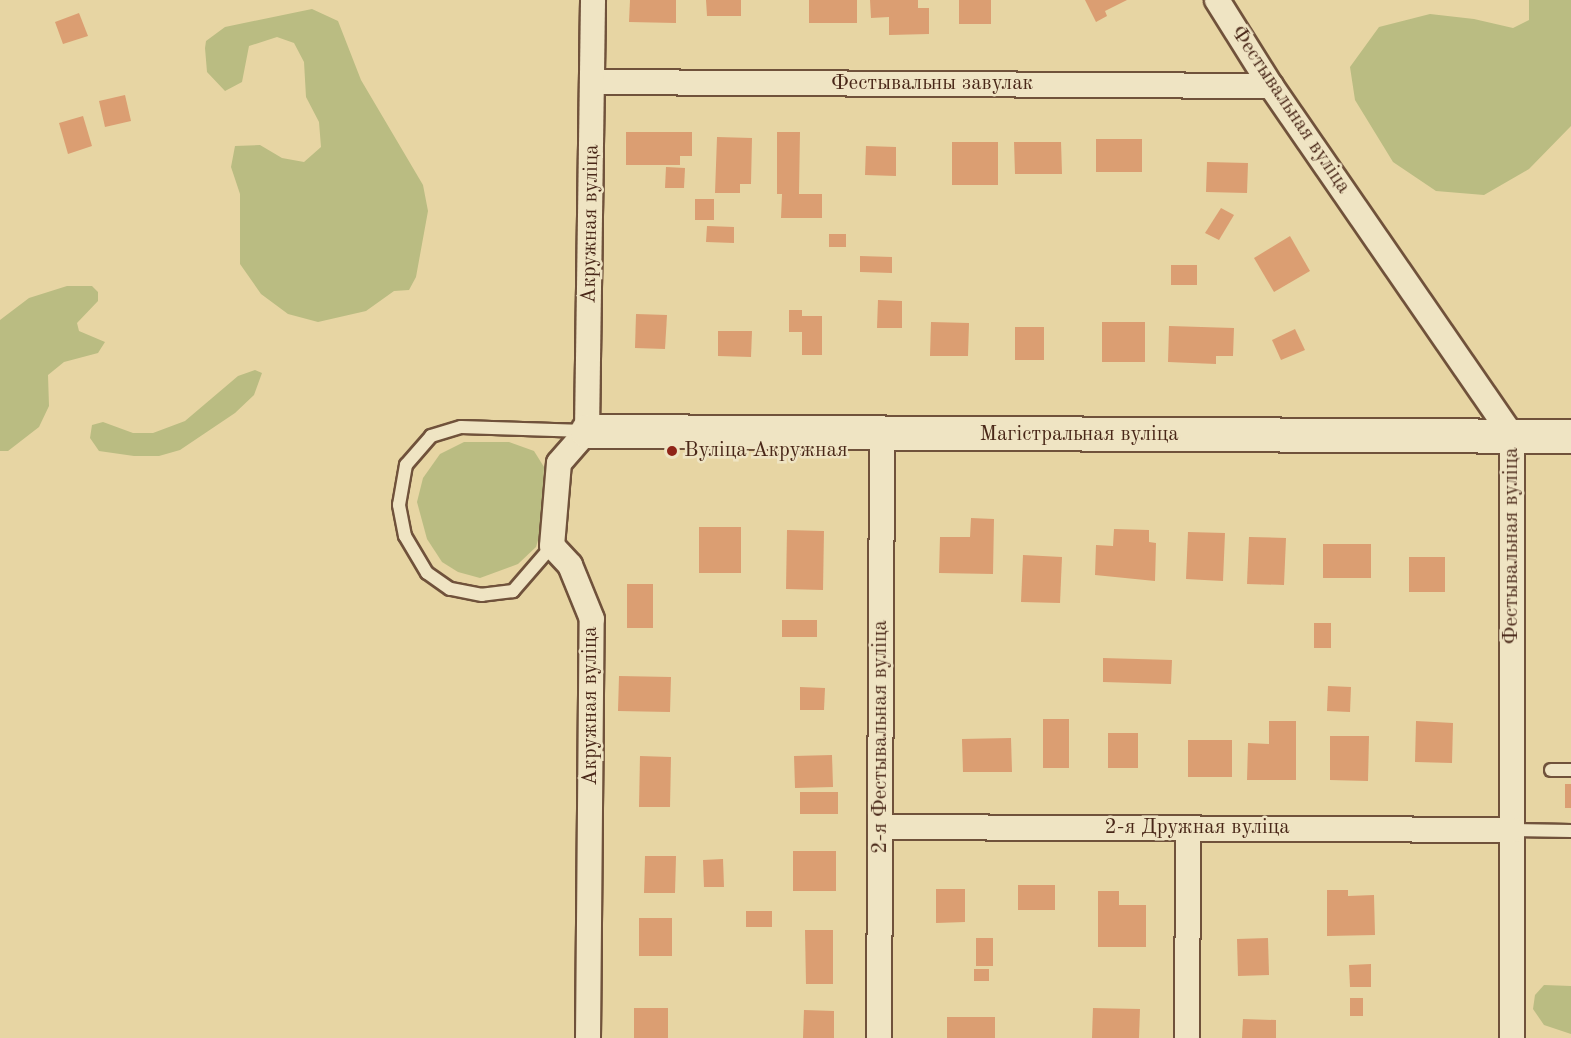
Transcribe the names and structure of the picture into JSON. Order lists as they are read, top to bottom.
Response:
{
  "streets": {
    "street": [
      "Фестывальны завулак",
      "Фестывальная вуліца",
      "Акружная вуліца",
      "Магістральная вуліца",
      "2-я Фестывальная вуліца",
      "2-я Дружная вуліца"
    ]
  },
  "crossings": [
    ["Фестывальны завулак", "Фестывальная вуліца"],
    ["Фестывальны завулак", "Акружная вуліца"],
    ["Фестывальная вуліца", "Магістральная вуліца"],
    ["Фестывальная вуліца", "2-я Дружная вуліца"],
    ["Акружная вуліца", "Магістральная вуліца"],
    ["Магістральная вуліца", "2-я Фестывальная вуліца"],
    ["2-я Фестывальная вуліца", "2-я Дружная вуліца"]
  ],
  "places": ["Вуліца Акружная"]
}
